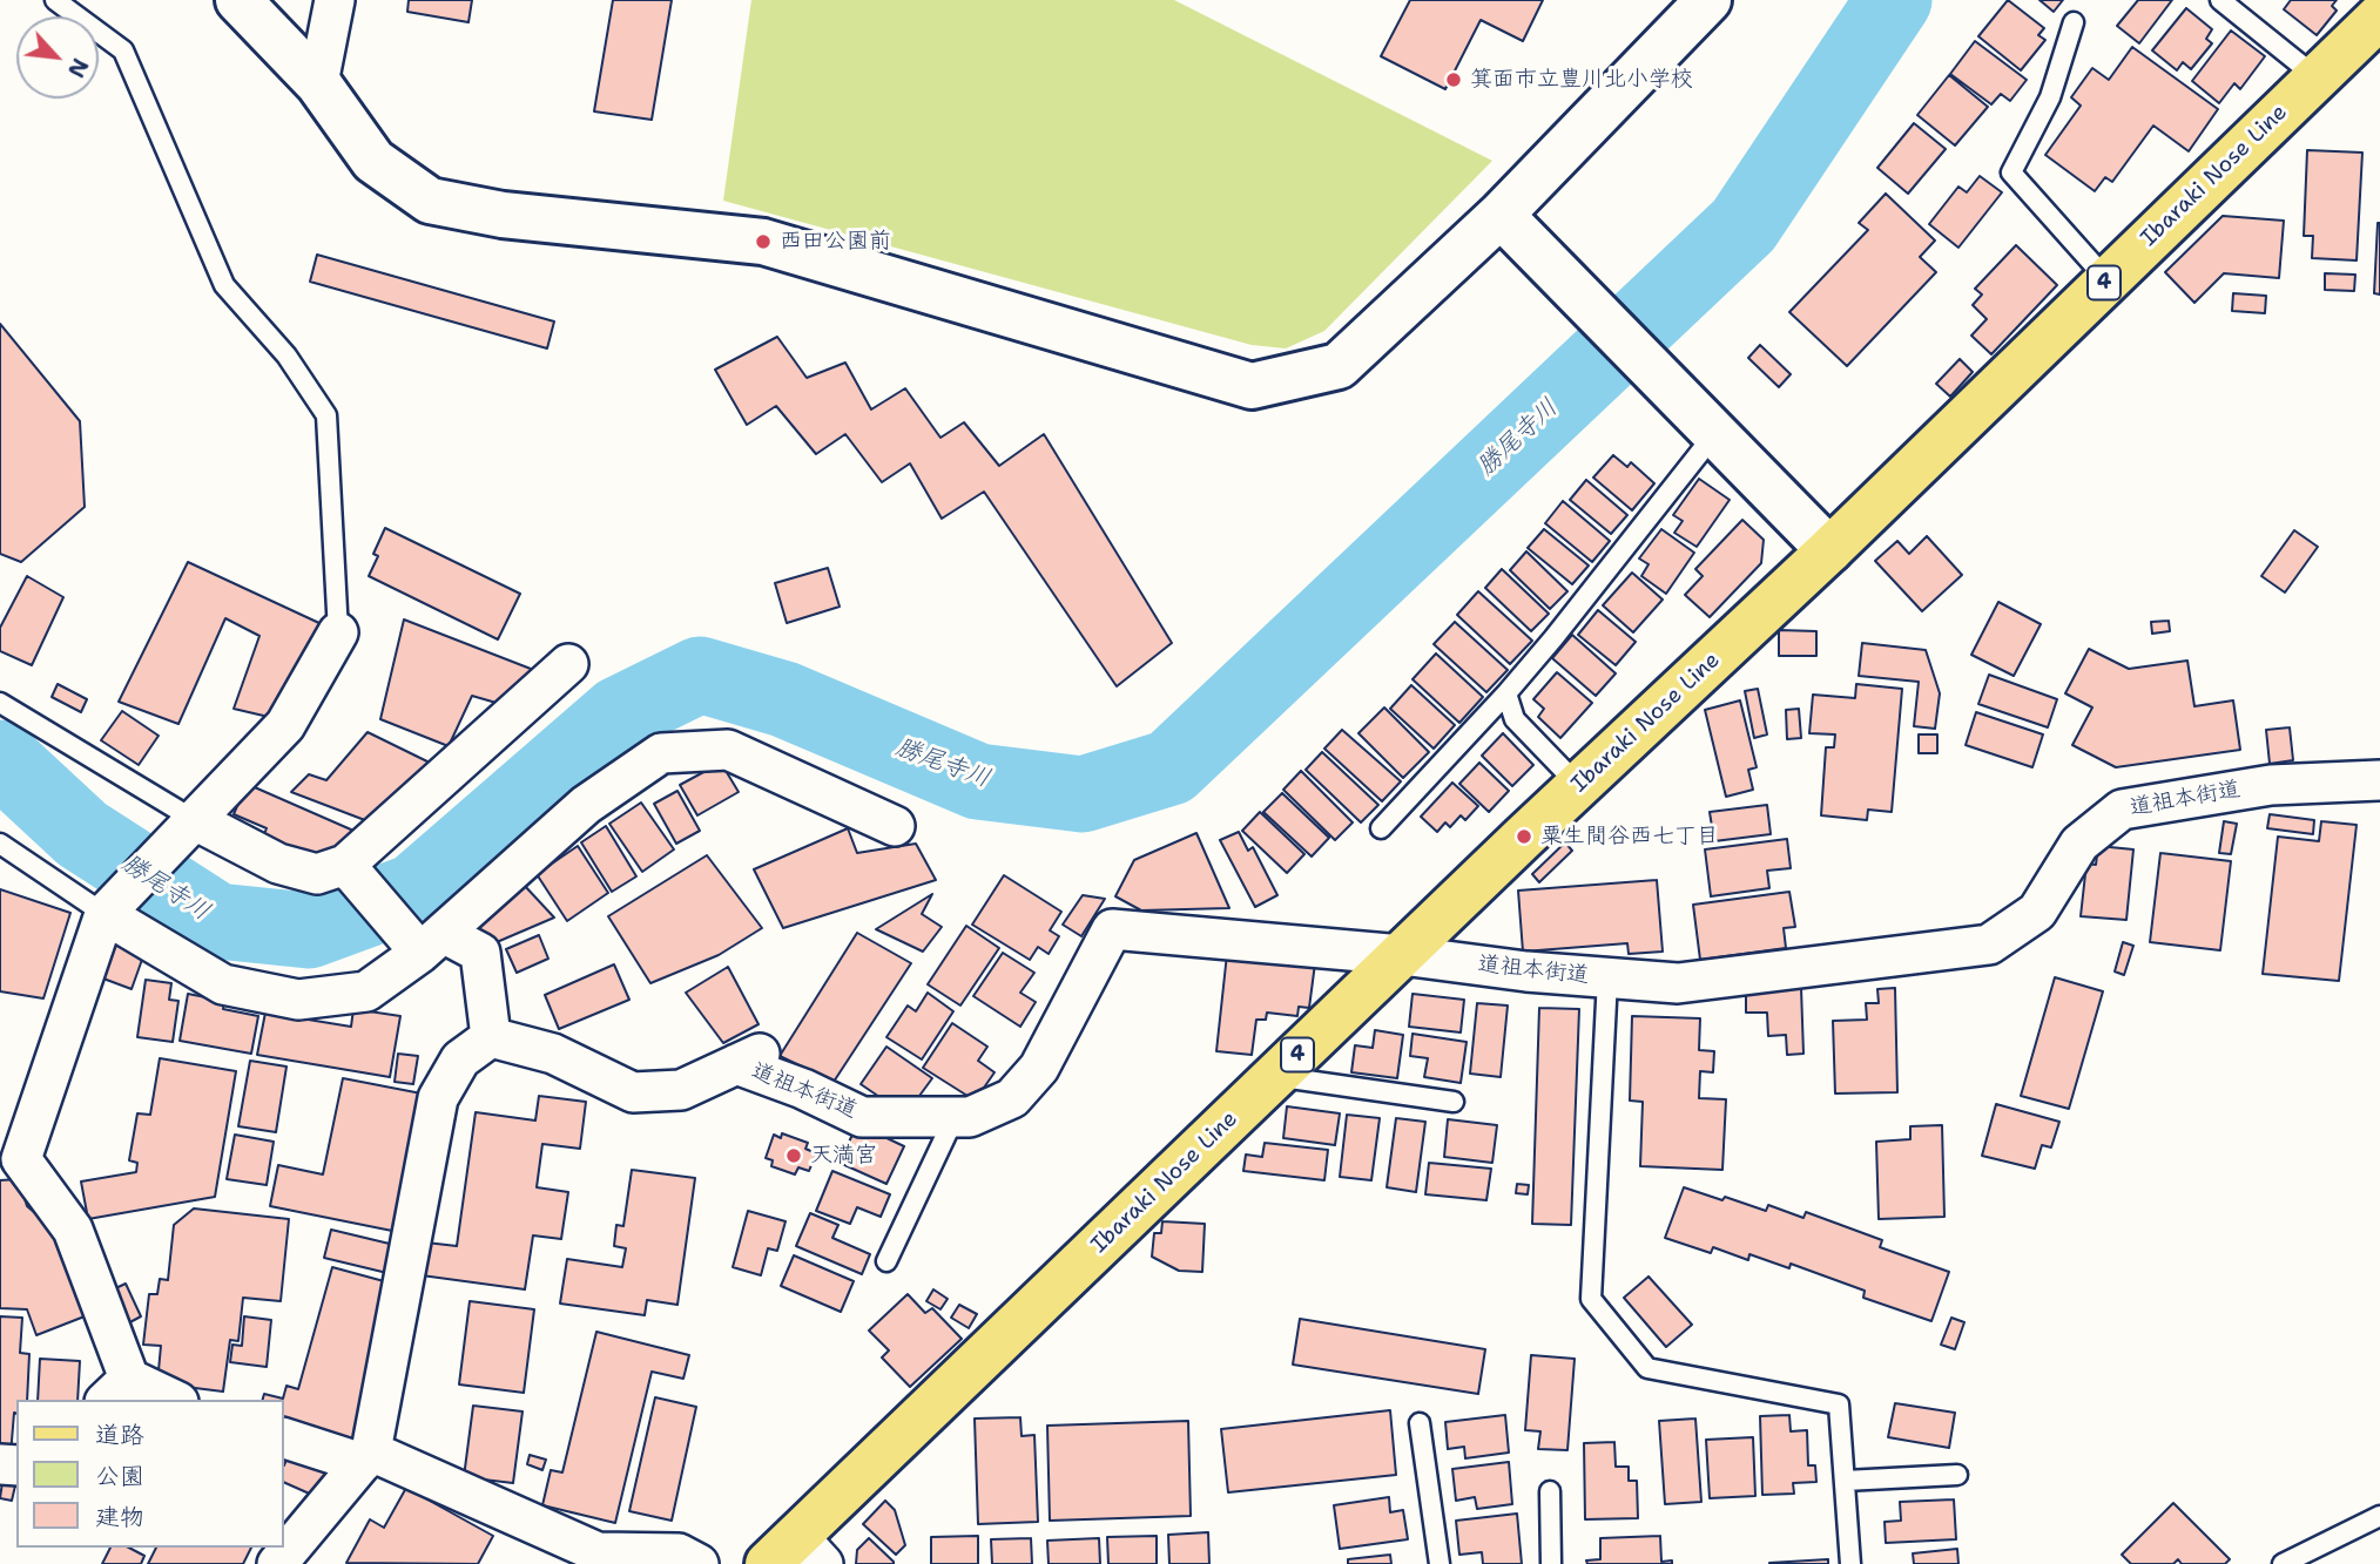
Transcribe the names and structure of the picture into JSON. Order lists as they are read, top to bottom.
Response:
{
  "streets": {
    "main road": ["Ibaraki Nose Line", "4"],
    "street": ["道祖本街道"]
  },
  "crossings": [
    ["Ibaraki Nose Line", "道祖本街道"]
  ],
  "water": ["勝尾寺川"],
  "places": [
    "箕面市立豊川北小学校",
    "西田公園前",
    "粟生間谷西七丁目",
    "天満宮"
  ],
  "legend": ["道路", "公園", "建物"],
  "north": "bottom right"
}
